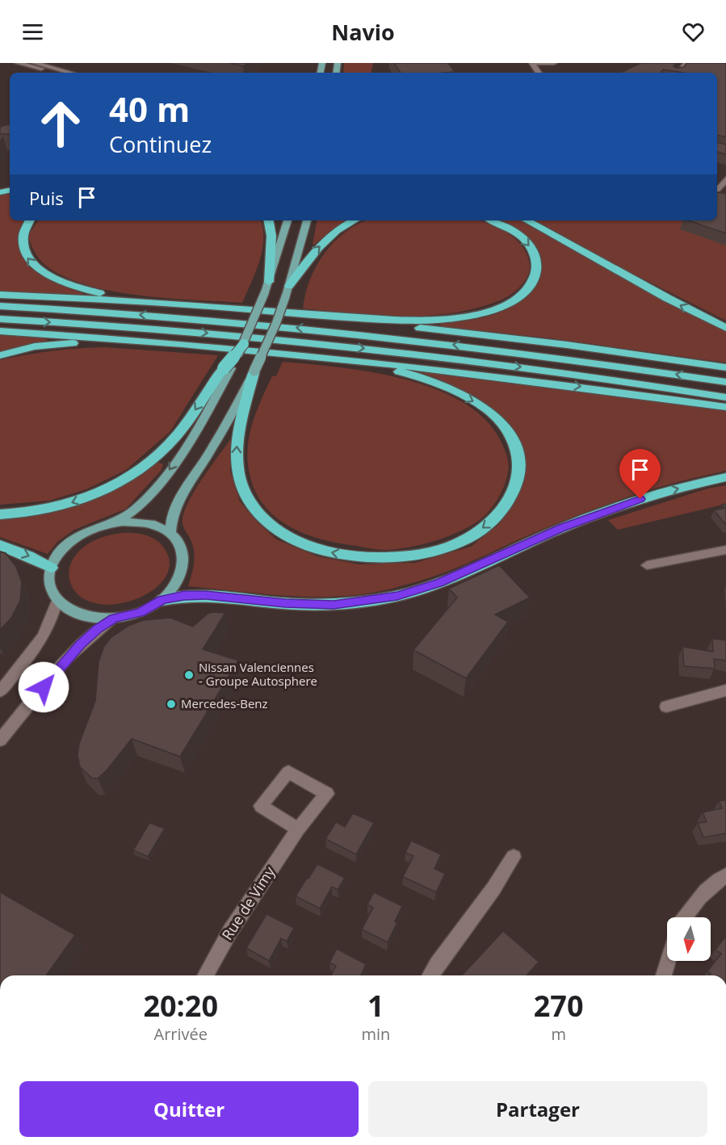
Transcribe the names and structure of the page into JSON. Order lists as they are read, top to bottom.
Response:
{
  "streets": {
    "street": ["Rue de Vimy"]
  },
  "places": ["Nissan Valenciennes - Groupe Autosphere", "Mercedes-Benz"],
  "north": "bottom",
  "page": {
    "header": "Navio",
    "turn": ["40 m", "Continuez"],
    "then": "Puis",
    "eta": [
      "20:20",
      "Arrivée",
      "1",
      "min",
      "270",
      "m"
    ],
    "buttons": ["Quitter", "Partager"]
  }
}
